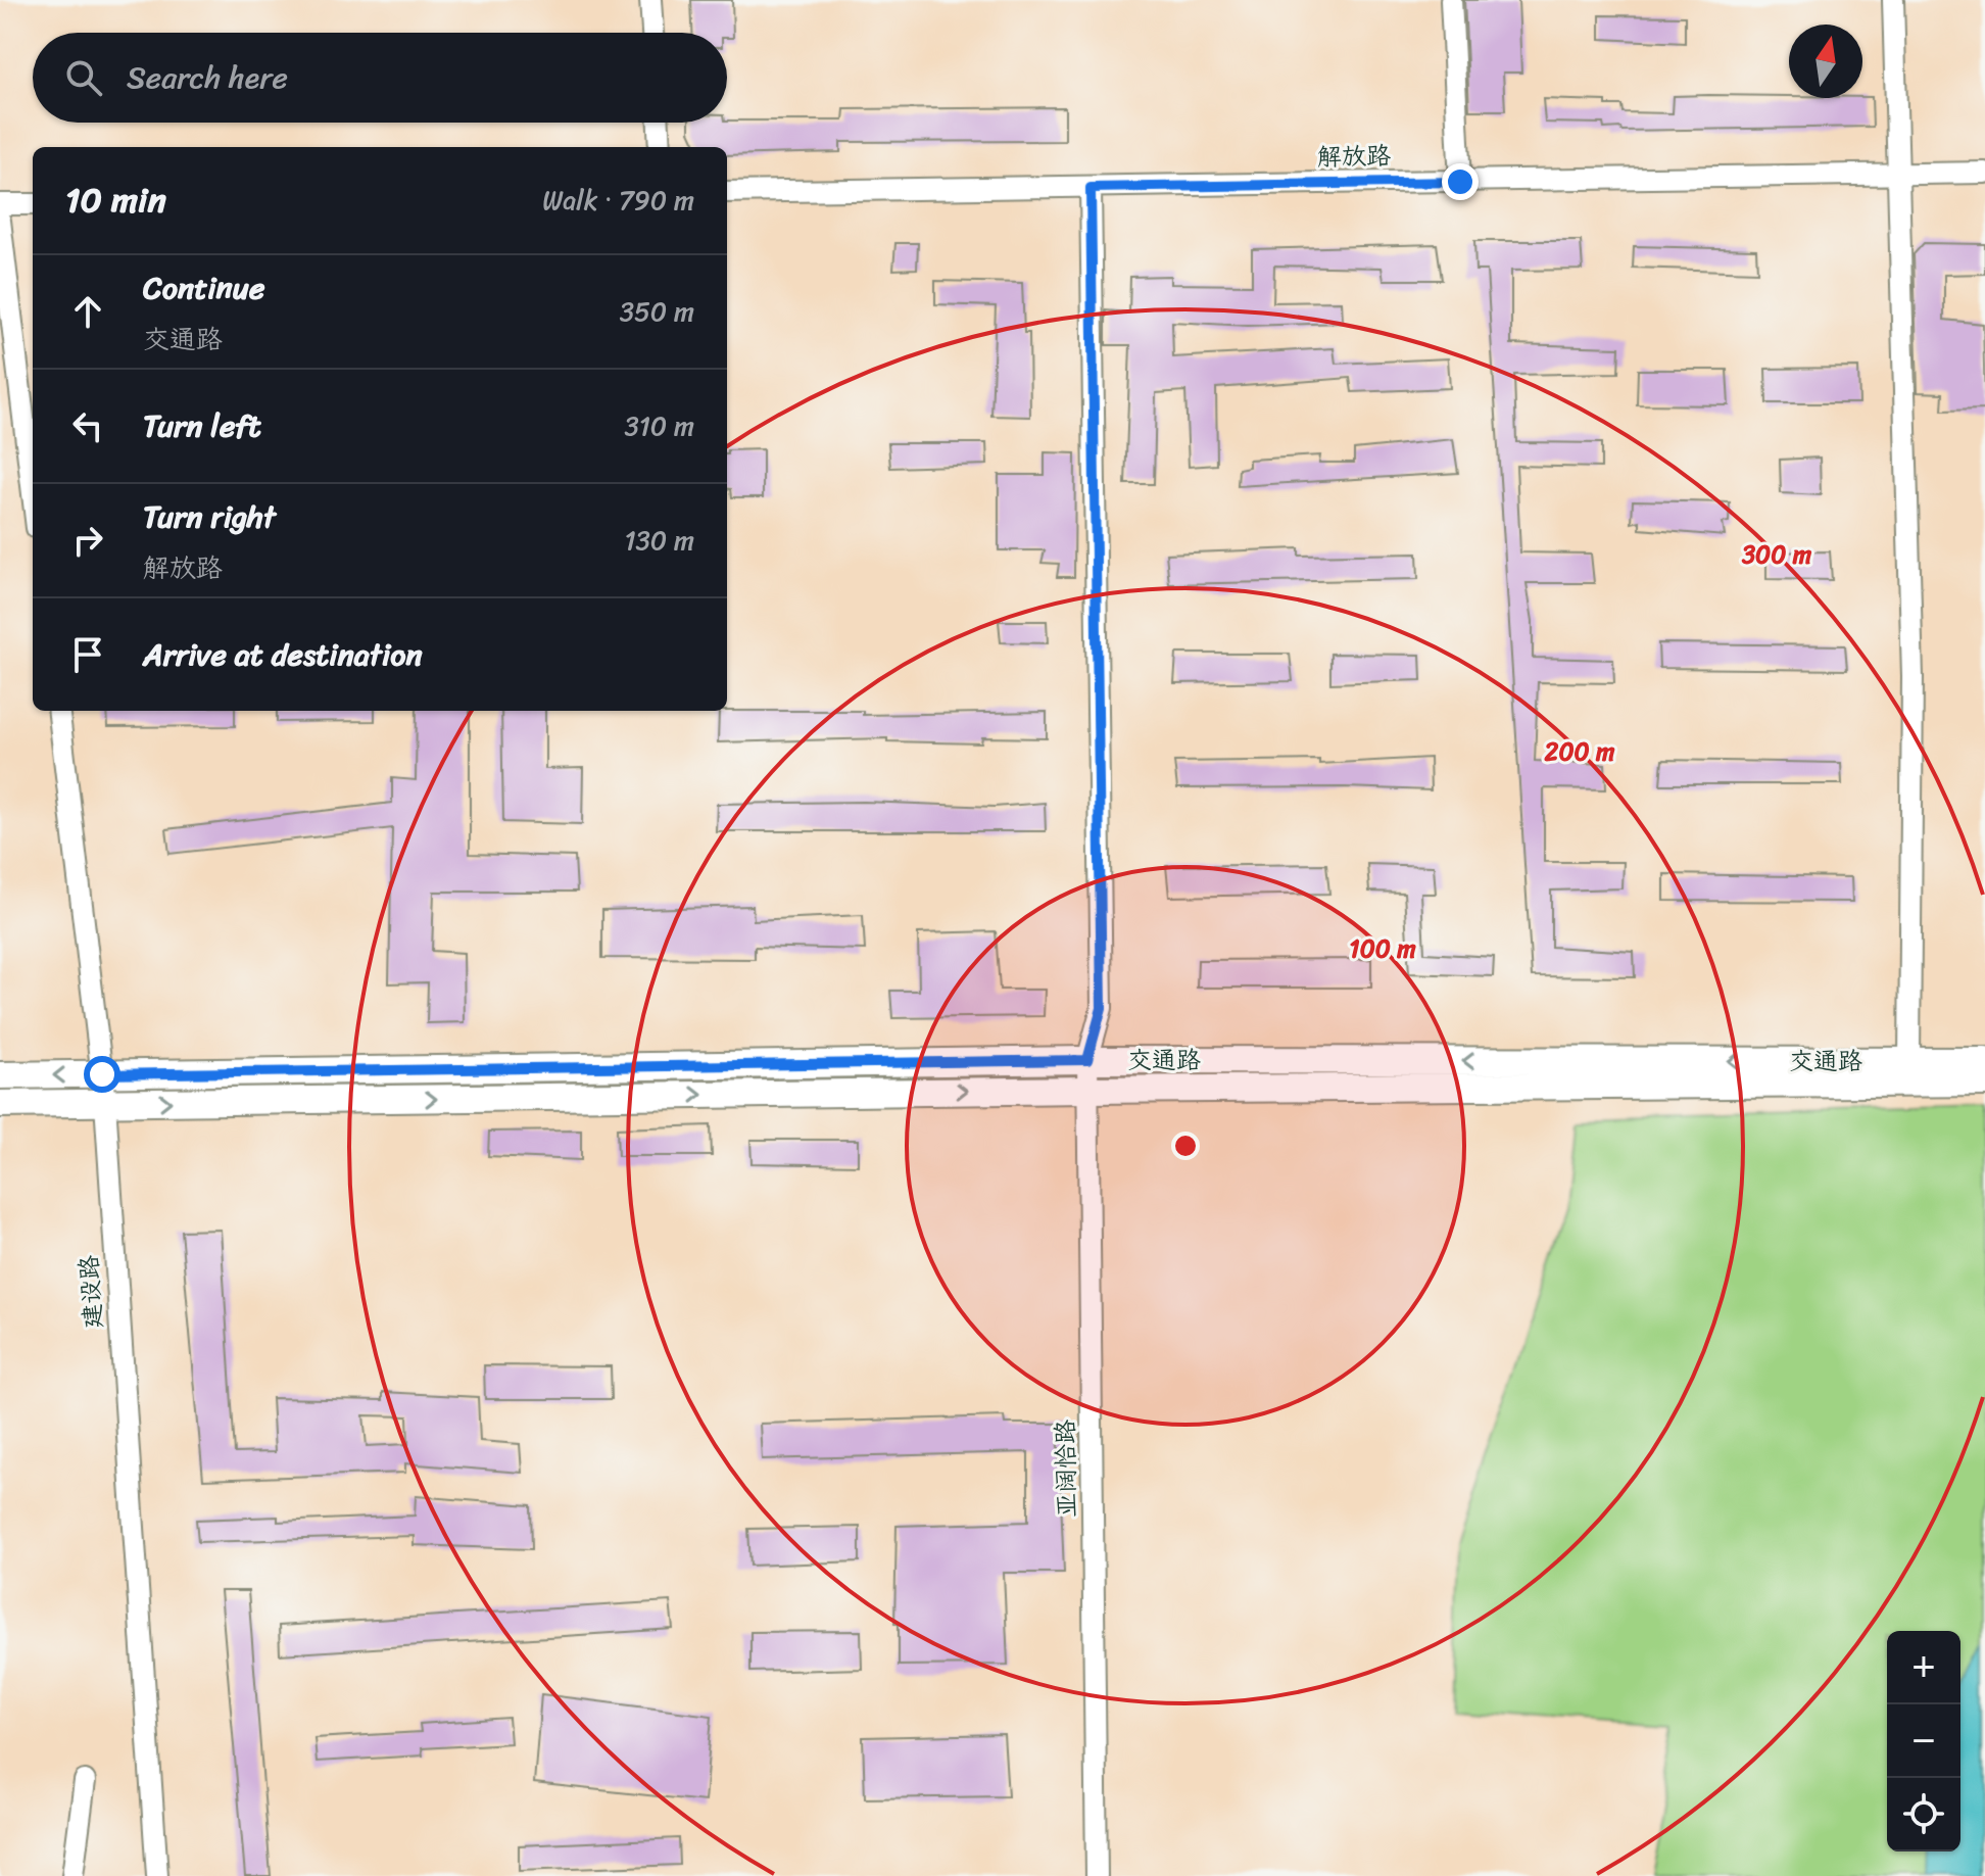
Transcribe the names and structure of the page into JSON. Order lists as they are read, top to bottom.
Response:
{
  "streets": {
    "main road": ["交通路"],
    "street": ["解放路", "建设路", "亚阔恰路"]
  },
  "crossings": [
    ["解放路", "亚阔恰路"],
    ["交通路", "建设路"],
    ["交通路", "亚阔恰路"]
  ],
  "north": "top",
  "page": {
    "search": "Search here",
    "heading": ["10 min", "Walk · 790 m"],
    "list": [
      ["Continue", "交通路", "350 m"],
      ["Turn left", "310 m"],
      ["Turn right", "解放路", "130 m"],
      "Arrive at destination"
    ],
    "map_buttons": ["+", "−"]
  },
  "rings": ["300 m", "200 m", "100 m"]
}
